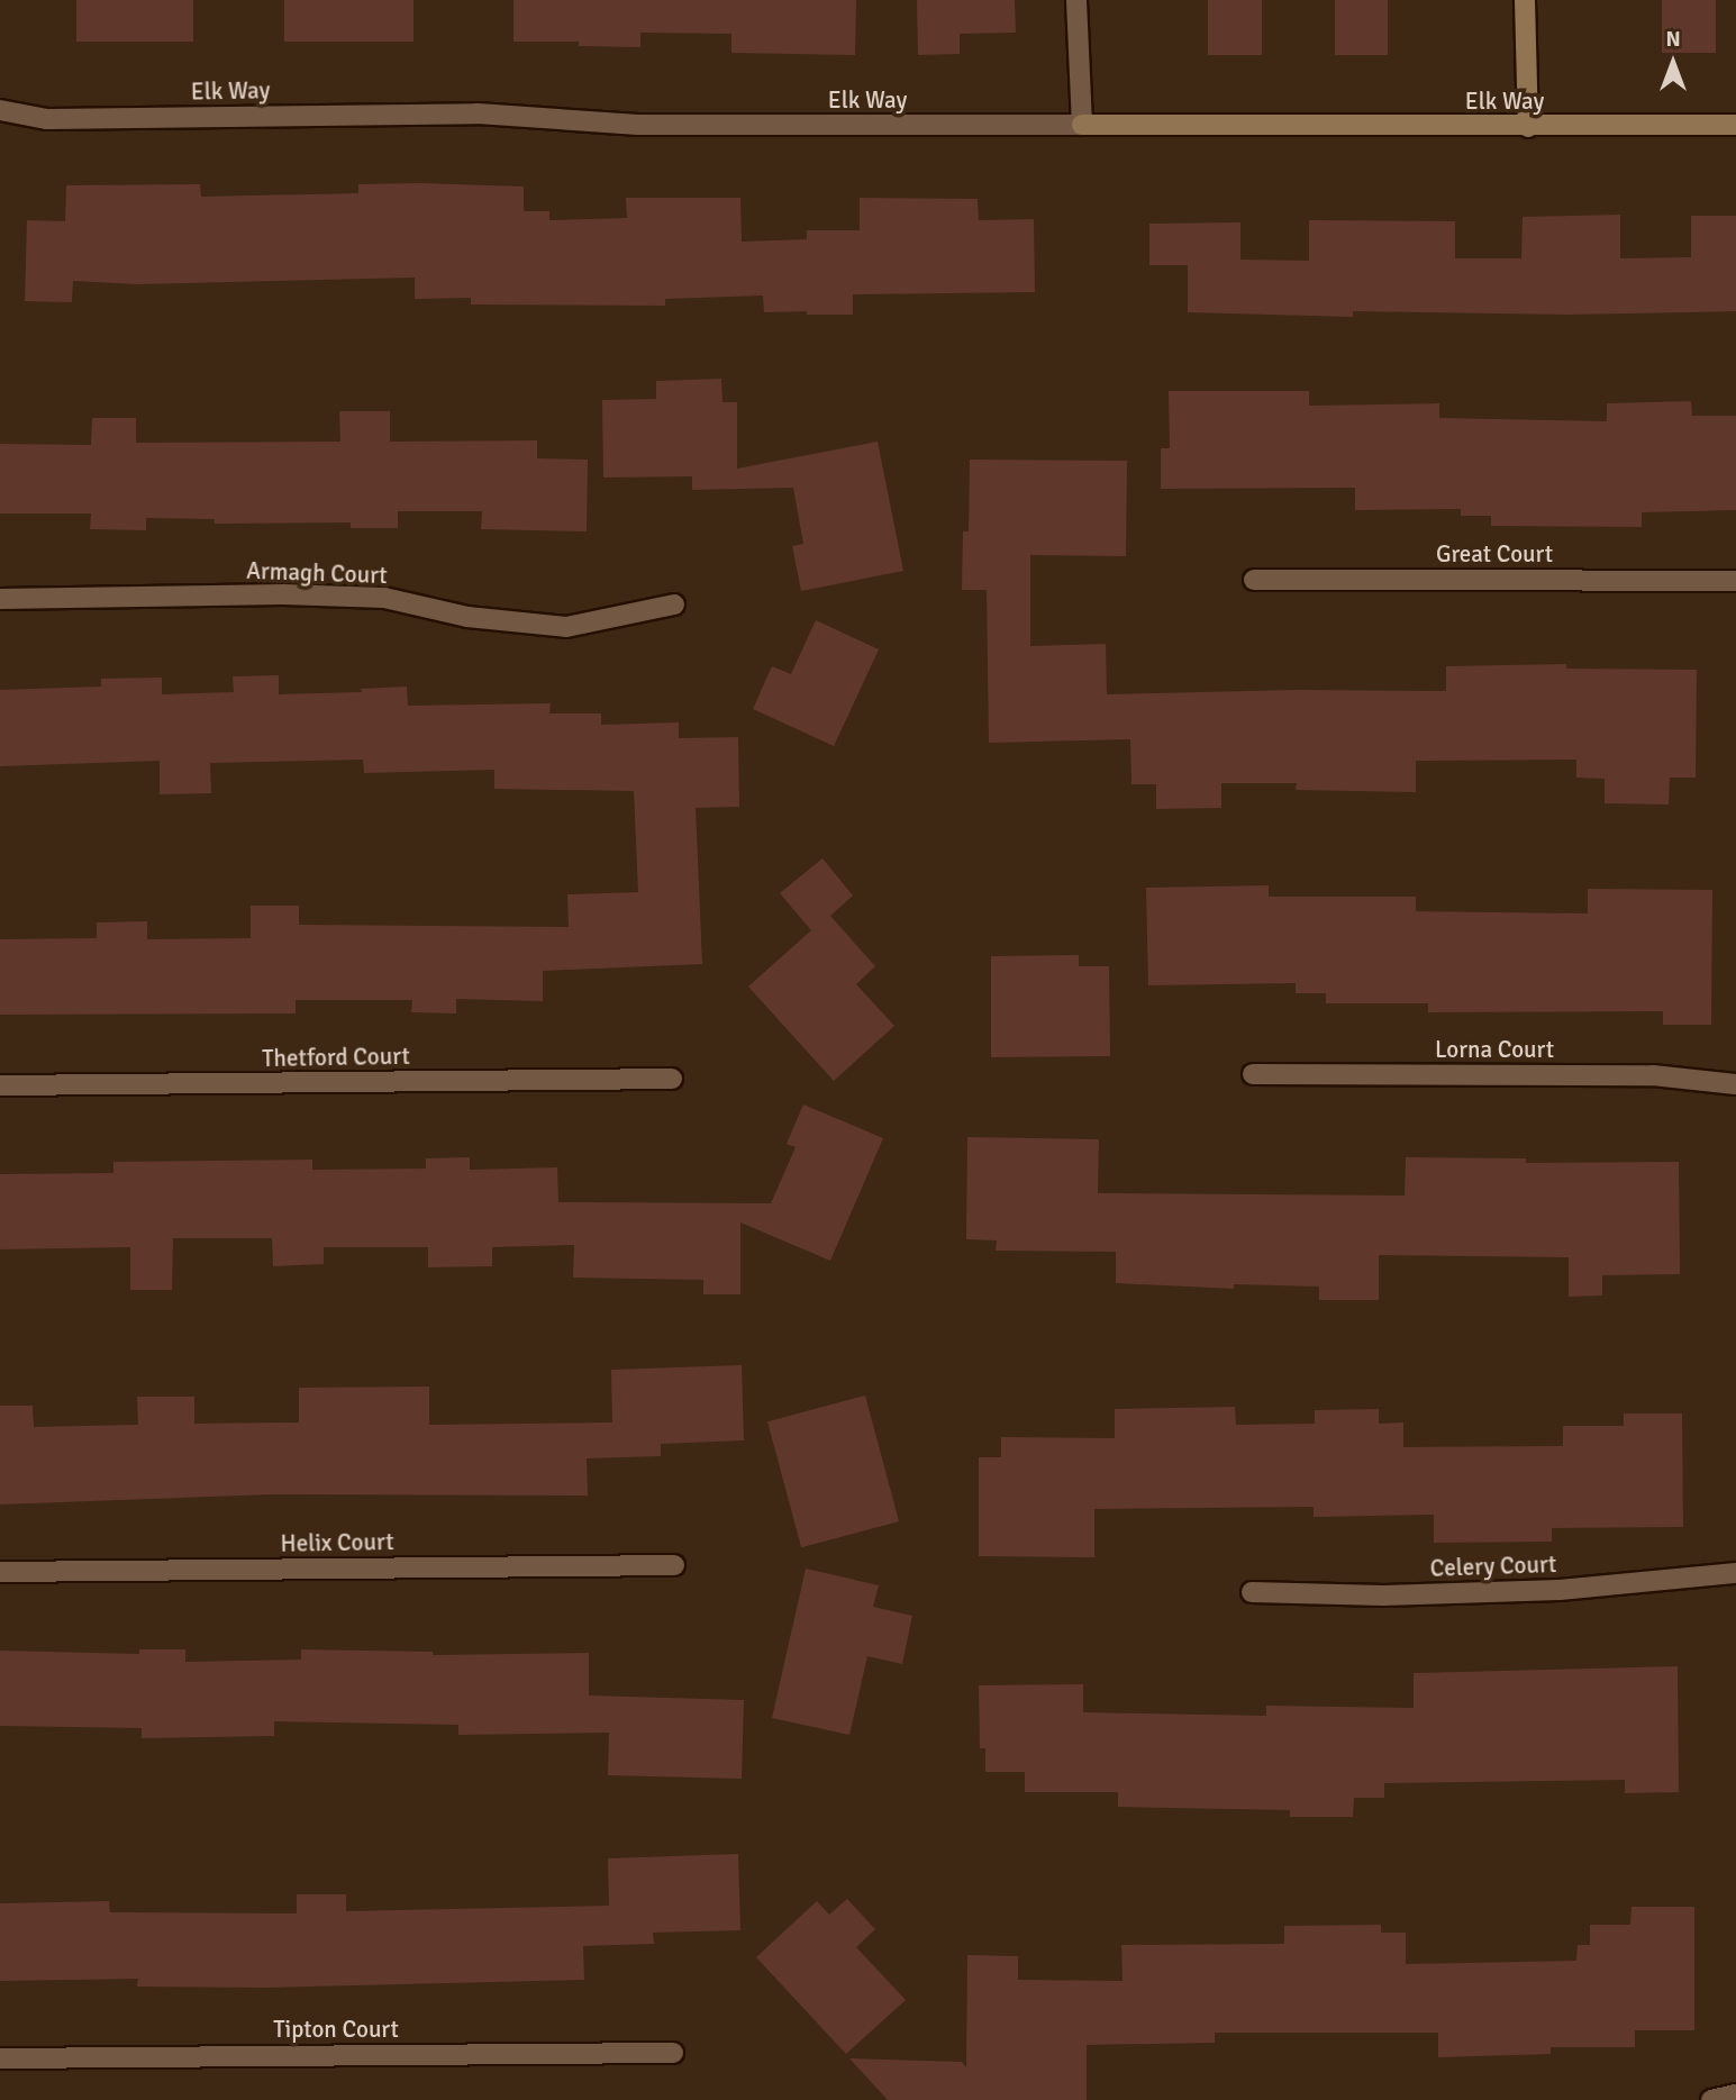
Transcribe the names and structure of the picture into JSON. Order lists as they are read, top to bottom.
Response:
{
  "streets": {
    "street": [
      "Elk Way",
      "Great Court",
      "Armagh Court",
      "Lorna Court",
      "Thetford Court",
      "Helix Court",
      "Celery Court",
      "Tipton Court"
    ]
  },
  "north": "top"
}
